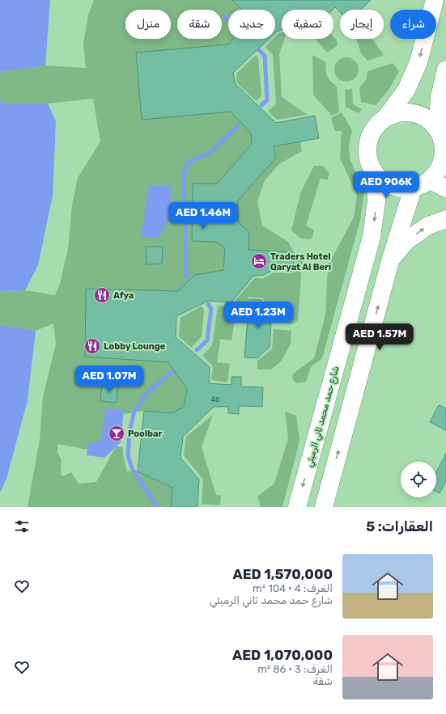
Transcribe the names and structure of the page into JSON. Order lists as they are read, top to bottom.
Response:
{
  "streets": {
    "main road": ["شارع حمد محمد ثاني الرميثي"]
  },
  "places": {
    "hotel": ["Traders Hotel Qaryat Al Beri"],
    "restaurant": ["Afya", "Lobby Lounge"],
    "bar": ["Poolbar"]
  },
  "house_numbers": ["46"],
  "page": {
    "chip": [
      "شراء",
      "إيجار",
      "تصفية",
      "جديد",
      "شقة",
      "منزل"
    ],
    "price": [
      "AED 906K",
      "AED 1.46M",
      "AED 1.23M",
      "AED 1.57M",
      "AED 1.07M"
    ],
    "heading": "العقارات: 5",
    "list": [
      {
        "name": "AED 1,570,000",
        "note": "الغرف: 4 · 104 m² · شارع حمد محمد ثاني الرميثي"
      },
      {
        "name": "AED 1,070,000",
        "note": "الغرف: 3 · 86 m² · شقة"
      }
    ]
  }
}
